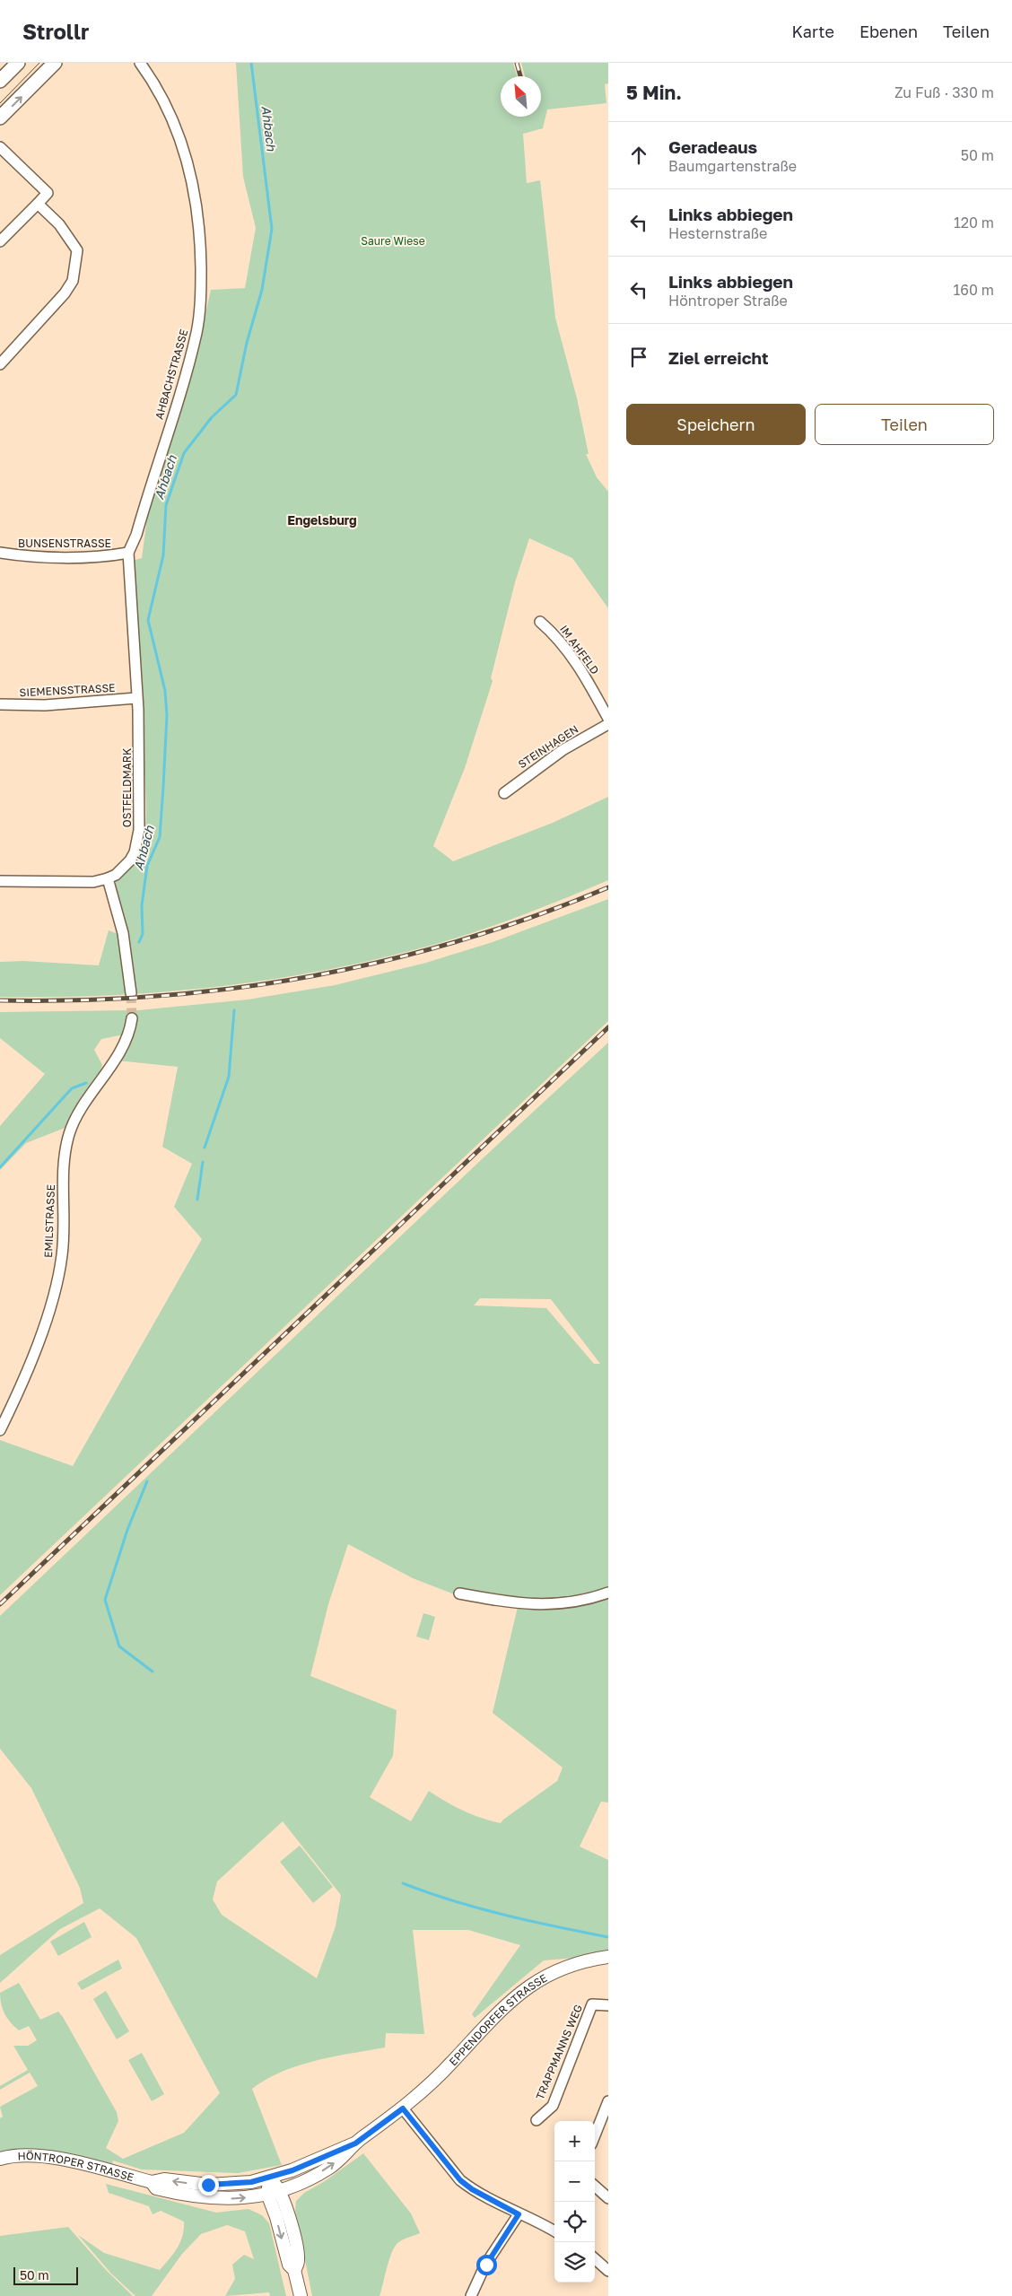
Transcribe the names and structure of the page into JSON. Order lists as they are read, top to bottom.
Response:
{
  "streets": {
    "street": [
      "AHBACHSTRASSE",
      "BUNSENSTRASSE",
      "IM AHFELD",
      "SIEMENSSTRASSE",
      "STEINHAGEN",
      "OSTFELDMARK",
      "EMILSTRASSE",
      "EPPENDORFER STRASSE",
      "TRAPPMANNS WEG",
      "HÖNTROPER STRASSE"
    ]
  },
  "crossings": [
    ["AHBACHSTRASSE", "BUNSENSTRASSE"],
    ["AHBACHSTRASSE", "SIEMENSSTRASSE"],
    ["AHBACHSTRASSE", "OSTFELDMARK"],
    ["SIEMENSSTRASSE", "OSTFELDMARK"],
    ["EPPENDORFER STRASSE", "HÖNTROPER STRASSE"]
  ],
  "districts": ["Engelsburg"],
  "water": ["Ahbach"],
  "parks": ["Saure Wiese"],
  "scale_bar": "50 m",
  "north": "top left",
  "page": {
    "header": "Strollr",
    "nav": ["Karte", "Ebenen", "Teilen"],
    "heading": ["5 Min.", "Zu Fuß · 330 m"],
    "list": [
      ["Geradeaus", "Baumgartenstraße", "50 m"],
      ["Links abbiegen", "Hesternstraße", "120 m"],
      ["Links abbiegen", "Höntroper Straße", "160 m"],
      "Ziel erreicht"
    ],
    "buttons": ["Speichern", "Teilen"],
    "map_buttons": ["+", "−"],
    "scale": "50 m"
  }
}
